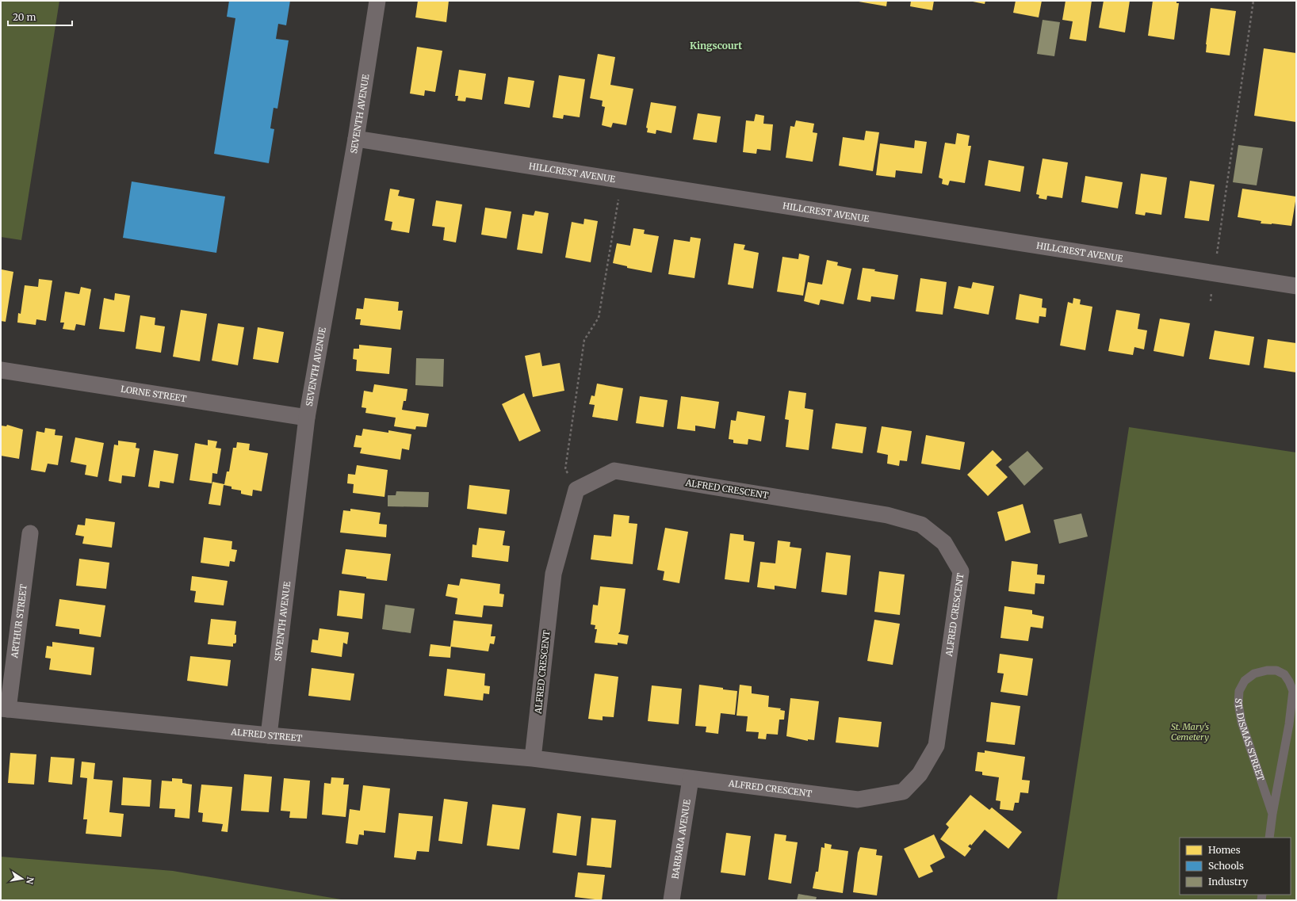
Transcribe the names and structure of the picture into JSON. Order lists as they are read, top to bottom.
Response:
{
  "streets": {
    "street": [
      "SEVENTH AVENUE",
      "HILLCREST AVENUE",
      "LORNE STREET",
      "ALFRED CRESCENT",
      "ARTHUR STREET",
      "ALFRED STREET",
      "BARBARA AVENUE"
    ],
    "lane": ["ST. DISMAS STREET"]
  },
  "crossings": [
    ["SEVENTH AVENUE", "HILLCREST AVENUE"],
    ["SEVENTH AVENUE", "LORNE STREET"],
    ["SEVENTH AVENUE", "ALFRED STREET"],
    ["ALFRED CRESCENT", "ALFRED STREET"],
    ["ALFRED CRESCENT", "BARBARA AVENUE"],
    ["ARTHUR STREET", "ALFRED STREET"]
  ],
  "districts": ["Kingscourt"],
  "parks": ["St. Mary's Cemetery"],
  "legend": ["Homes", "Schools", "Industry"],
  "scale_bar": "20 m",
  "north": "right"
}
